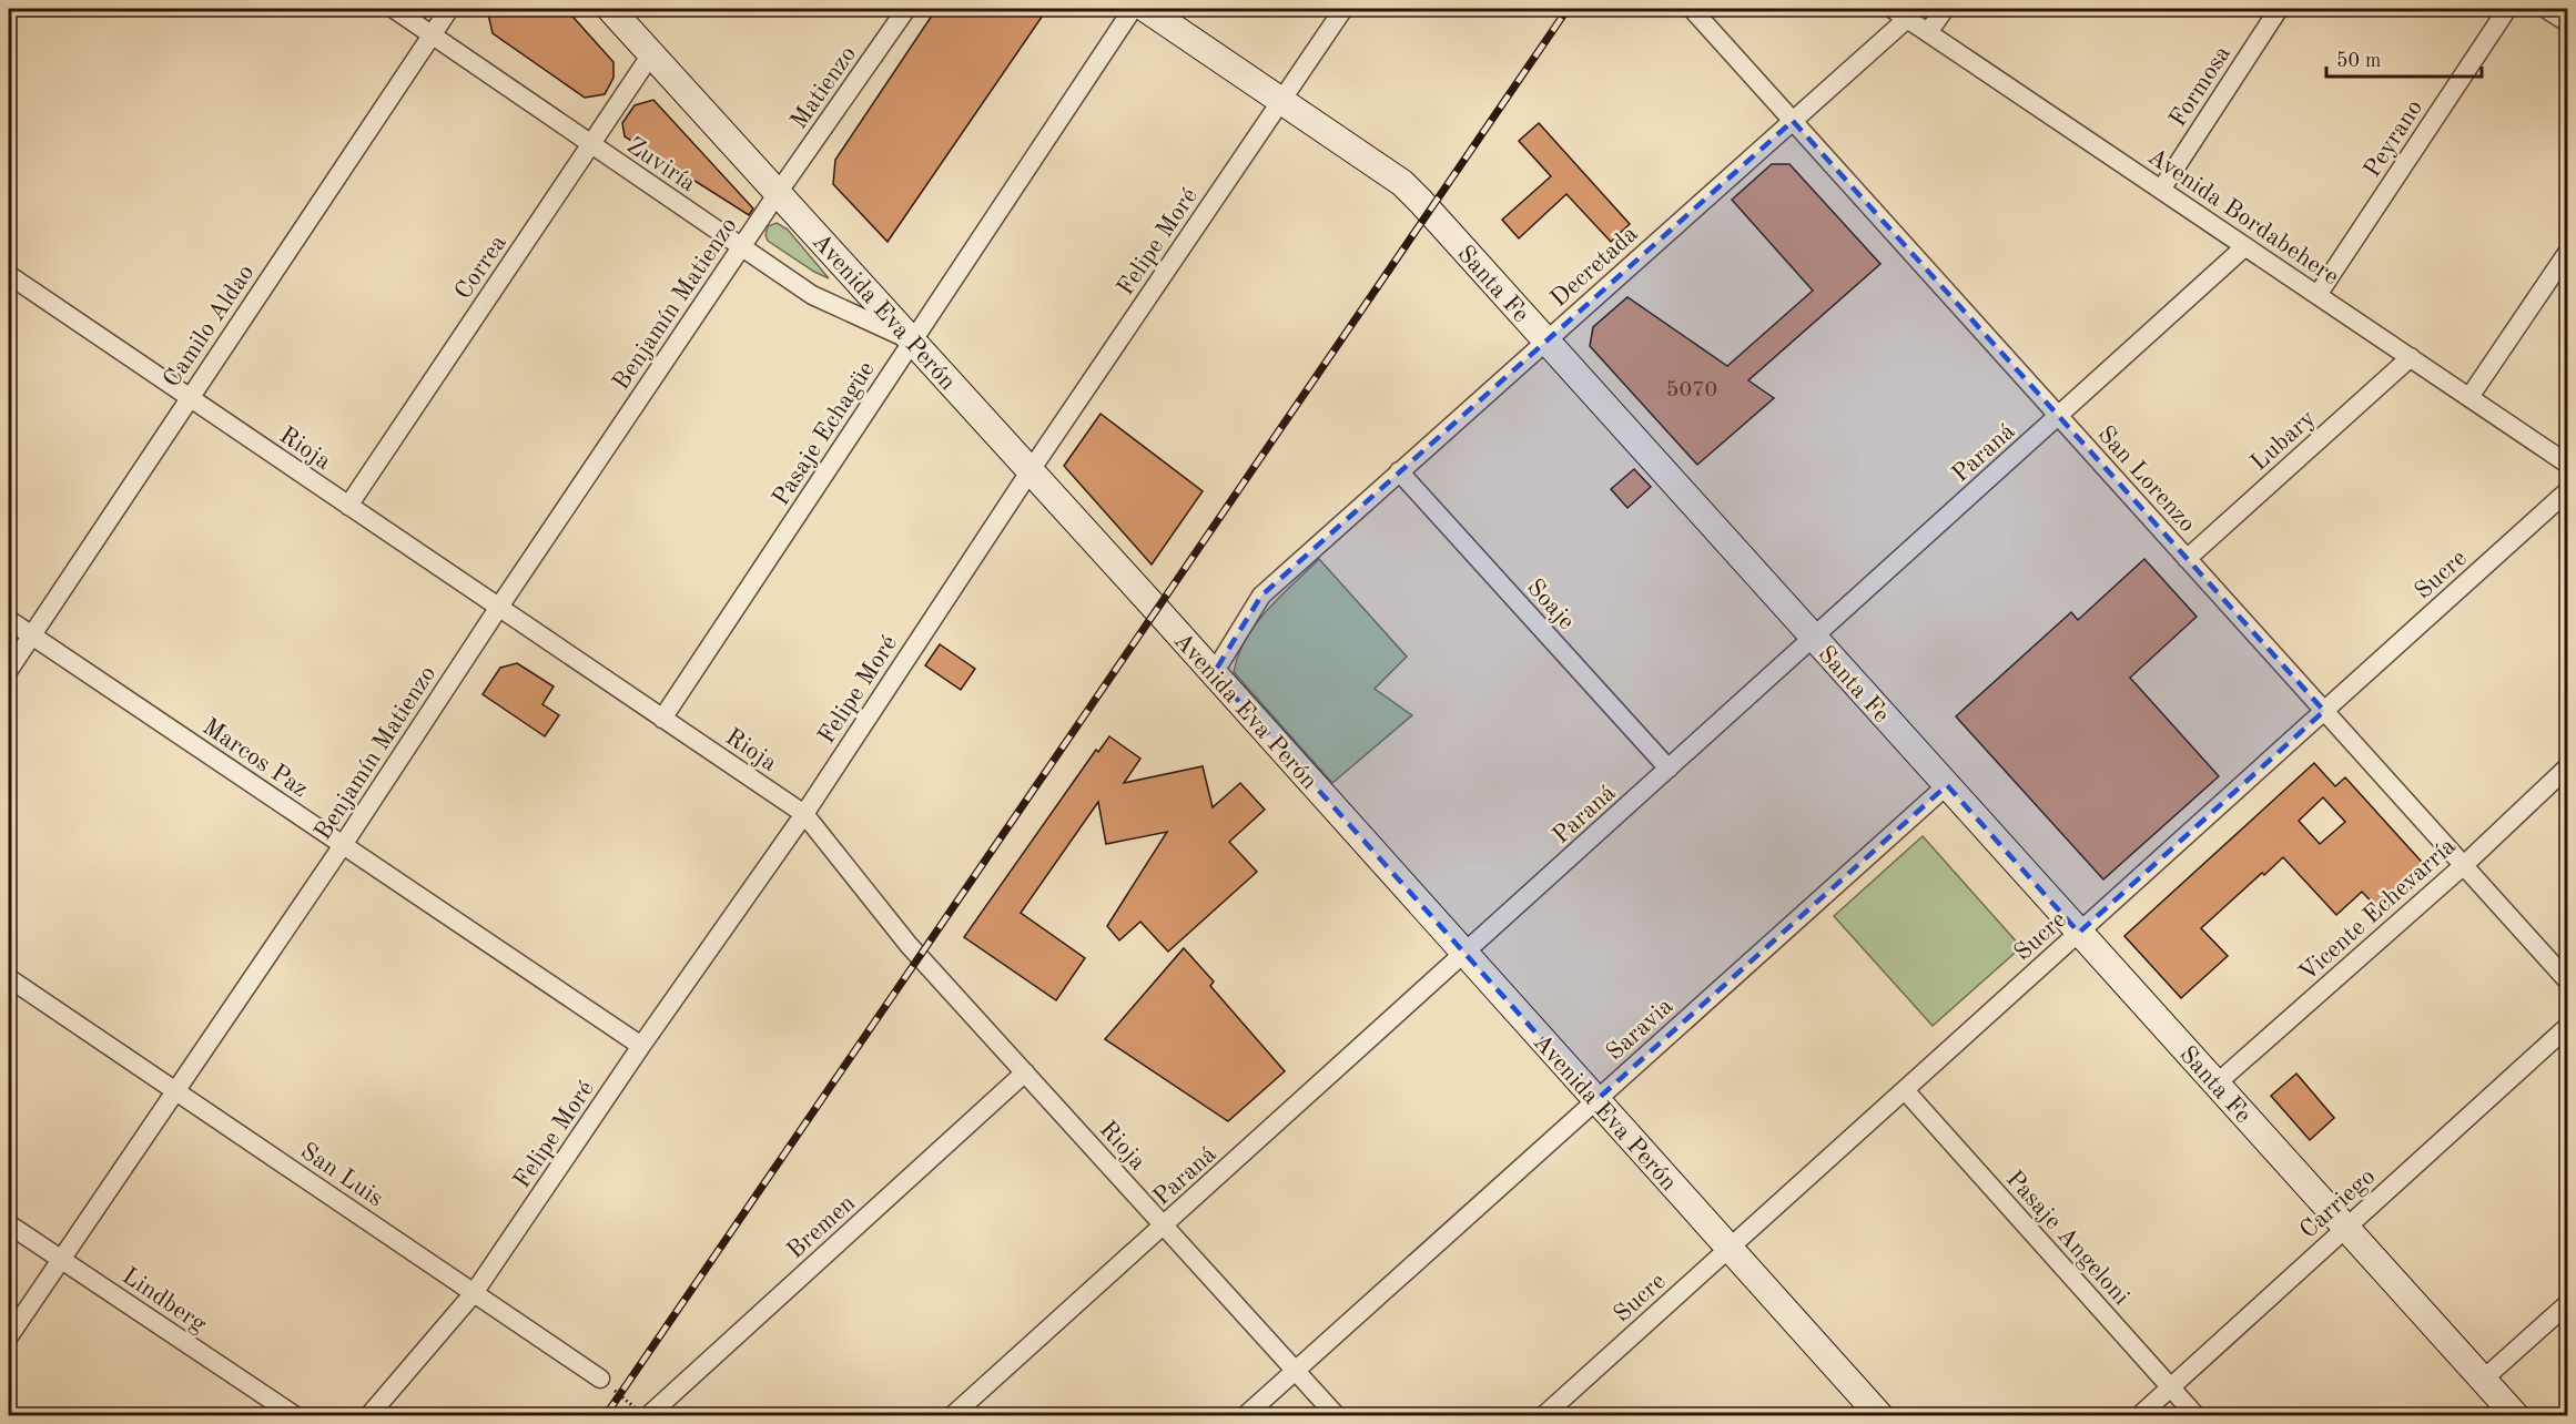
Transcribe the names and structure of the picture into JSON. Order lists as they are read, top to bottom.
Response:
{
  "streets": {
    "main road": ["Santa Fe", "Avenida Eva Perón"],
    "street": [
      "Formosa",
      "Matienzo",
      "Peyrano",
      "Zuviría",
      "Avenida Bordabehere",
      "Felipe Moré",
      "Decretada",
      "Correa",
      "Benjamín Matienzo",
      "Camilo Aldao",
      "Pasaje Echagüe",
      "Lubary",
      "Rioja",
      "Paraná",
      "San Lorenzo",
      "Sucre",
      "Soaje",
      "Marcos Paz",
      "Vicente Echevarría",
      "Saravia",
      "San Luis",
      "Carriego",
      "Bremen",
      "Pasaje Angeloni",
      "Lindberg"
    ]
  },
  "crossings": [
    ["Formosa", "Avenida Bordabehere"],
    ["Matienzo", "Benjamín Matienzo"],
    ["Matienzo", "Avenida Eva Perón"],
    ["Peyrano", "Avenida Bordabehere"],
    ["Zuviría", "Correa"],
    ["Zuviría", "Benjamín Matienzo"],
    ["Zuviría", "Avenida Eva Perón"],
    ["Zuviría", "Camilo Aldao"],
    ["Zuviría", "Pasaje Echagüe"],
    ["Avenida Bordabehere", "Decretada"],
    ["Avenida Bordabehere", "Lubary"],
    ["Avenida Bordabehere", "Paraná"],
    ["Felipe Moré", "Santa Fe"],
    ["Felipe Moré", "Avenida Eva Perón"],
    ["Felipe Moré", "Rioja"],
    ["Felipe Moré", "Marcos Paz"],
    ["Felipe Moré", "San Luis"],
    ["Decretada", "Santa Fe"],
    ["Decretada", "Avenida Eva Perón"],
    ["Decretada", "San Lorenzo"],
    ["Decretada", "Soaje"],
    ["Correa", "Avenida Eva Perón"],
    ["Correa", "Rioja"],
    ["Santa Fe", "Paraná"],
    ["Santa Fe", "Sucre"],
    ["Santa Fe", "Vicente Echevarría"],
    ["Santa Fe", "Saravia"],
    ["Santa Fe", "Carriego"],
    ["Benjamín Matienzo", "Avenida Eva Perón"],
    ["Benjamín Matienzo", "Rioja"],
    ["Benjamín Matienzo", "Marcos Paz"],
    ["Benjamín Matienzo", "San Luis"],
    ["Benjamín Matienzo", "Lindberg"],
    ["Avenida Eva Perón", "Pasaje Echagüe"],
    ["Avenida Eva Perón", "Paraná"],
    ["Avenida Eva Perón", "Sucre"],
    ["Avenida Eva Perón", "Saravia"],
    ["Camilo Aldao", "Rioja"],
    ["Camilo Aldao", "Marcos Paz"],
    ["Pasaje Echagüe", "Rioja"],
    ["Lubary", "San Lorenzo"],
    ["Rioja", "Paraná"],
    ["Rioja", "Saravia"],
    ["Rioja", "Bremen"],
    ["Paraná", "San Lorenzo"],
    ["Paraná", "Soaje"],
    ["San Lorenzo", "Sucre"],
    ["San Lorenzo", "Vicente Echevarría"],
    ["Sucre", "Pasaje Angeloni"],
    ["Carriego", "Pasaje Angeloni"]
  ],
  "house_numbers": ["5070"],
  "scale_bar": "50 m"
}
